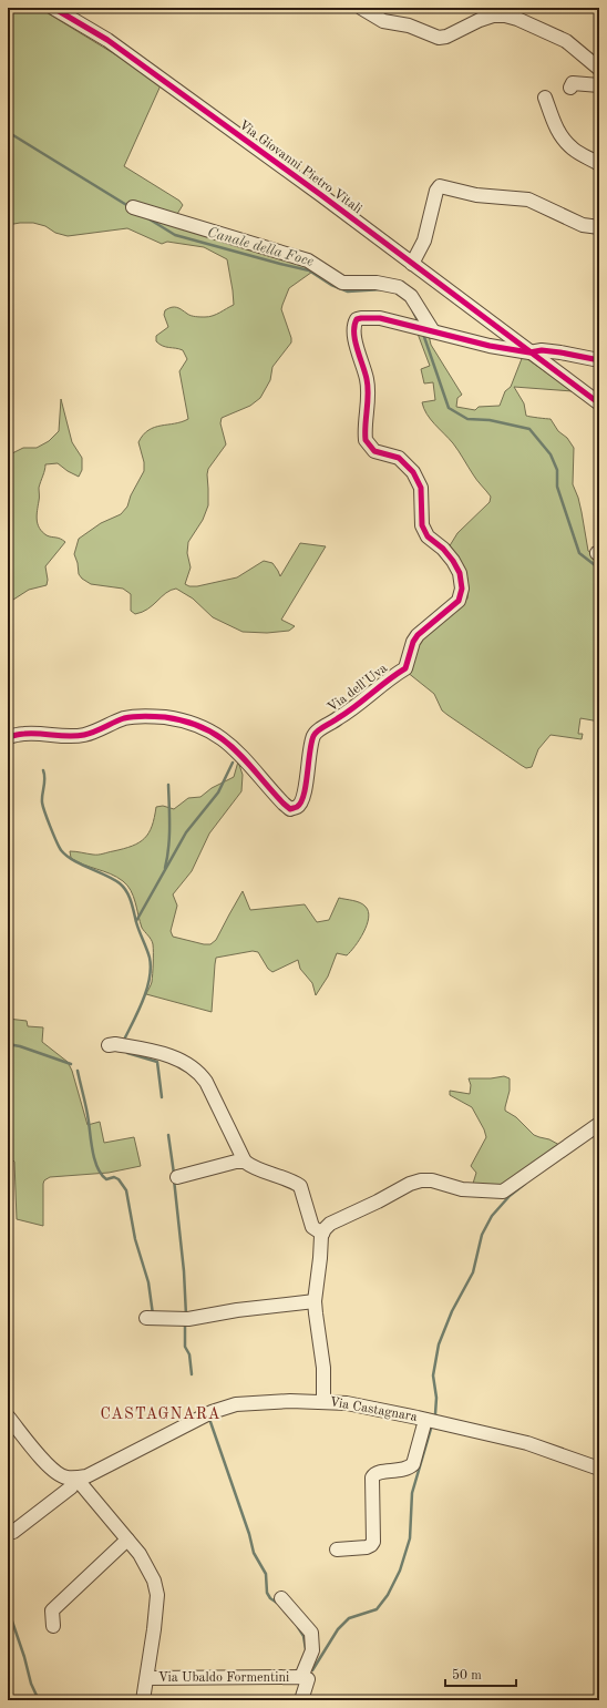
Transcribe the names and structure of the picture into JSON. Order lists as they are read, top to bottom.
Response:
{
  "streets": {
    "street": [
      "Via Giovanni Pietro Vitali",
      "Via dell'Uva",
      "Via Castagnara",
      "Via Ubaldo Formentini"
    ]
  },
  "districts": ["CASTAGNARA"],
  "water": ["Canale della Foce"],
  "scale_bar": "50 m"
}
